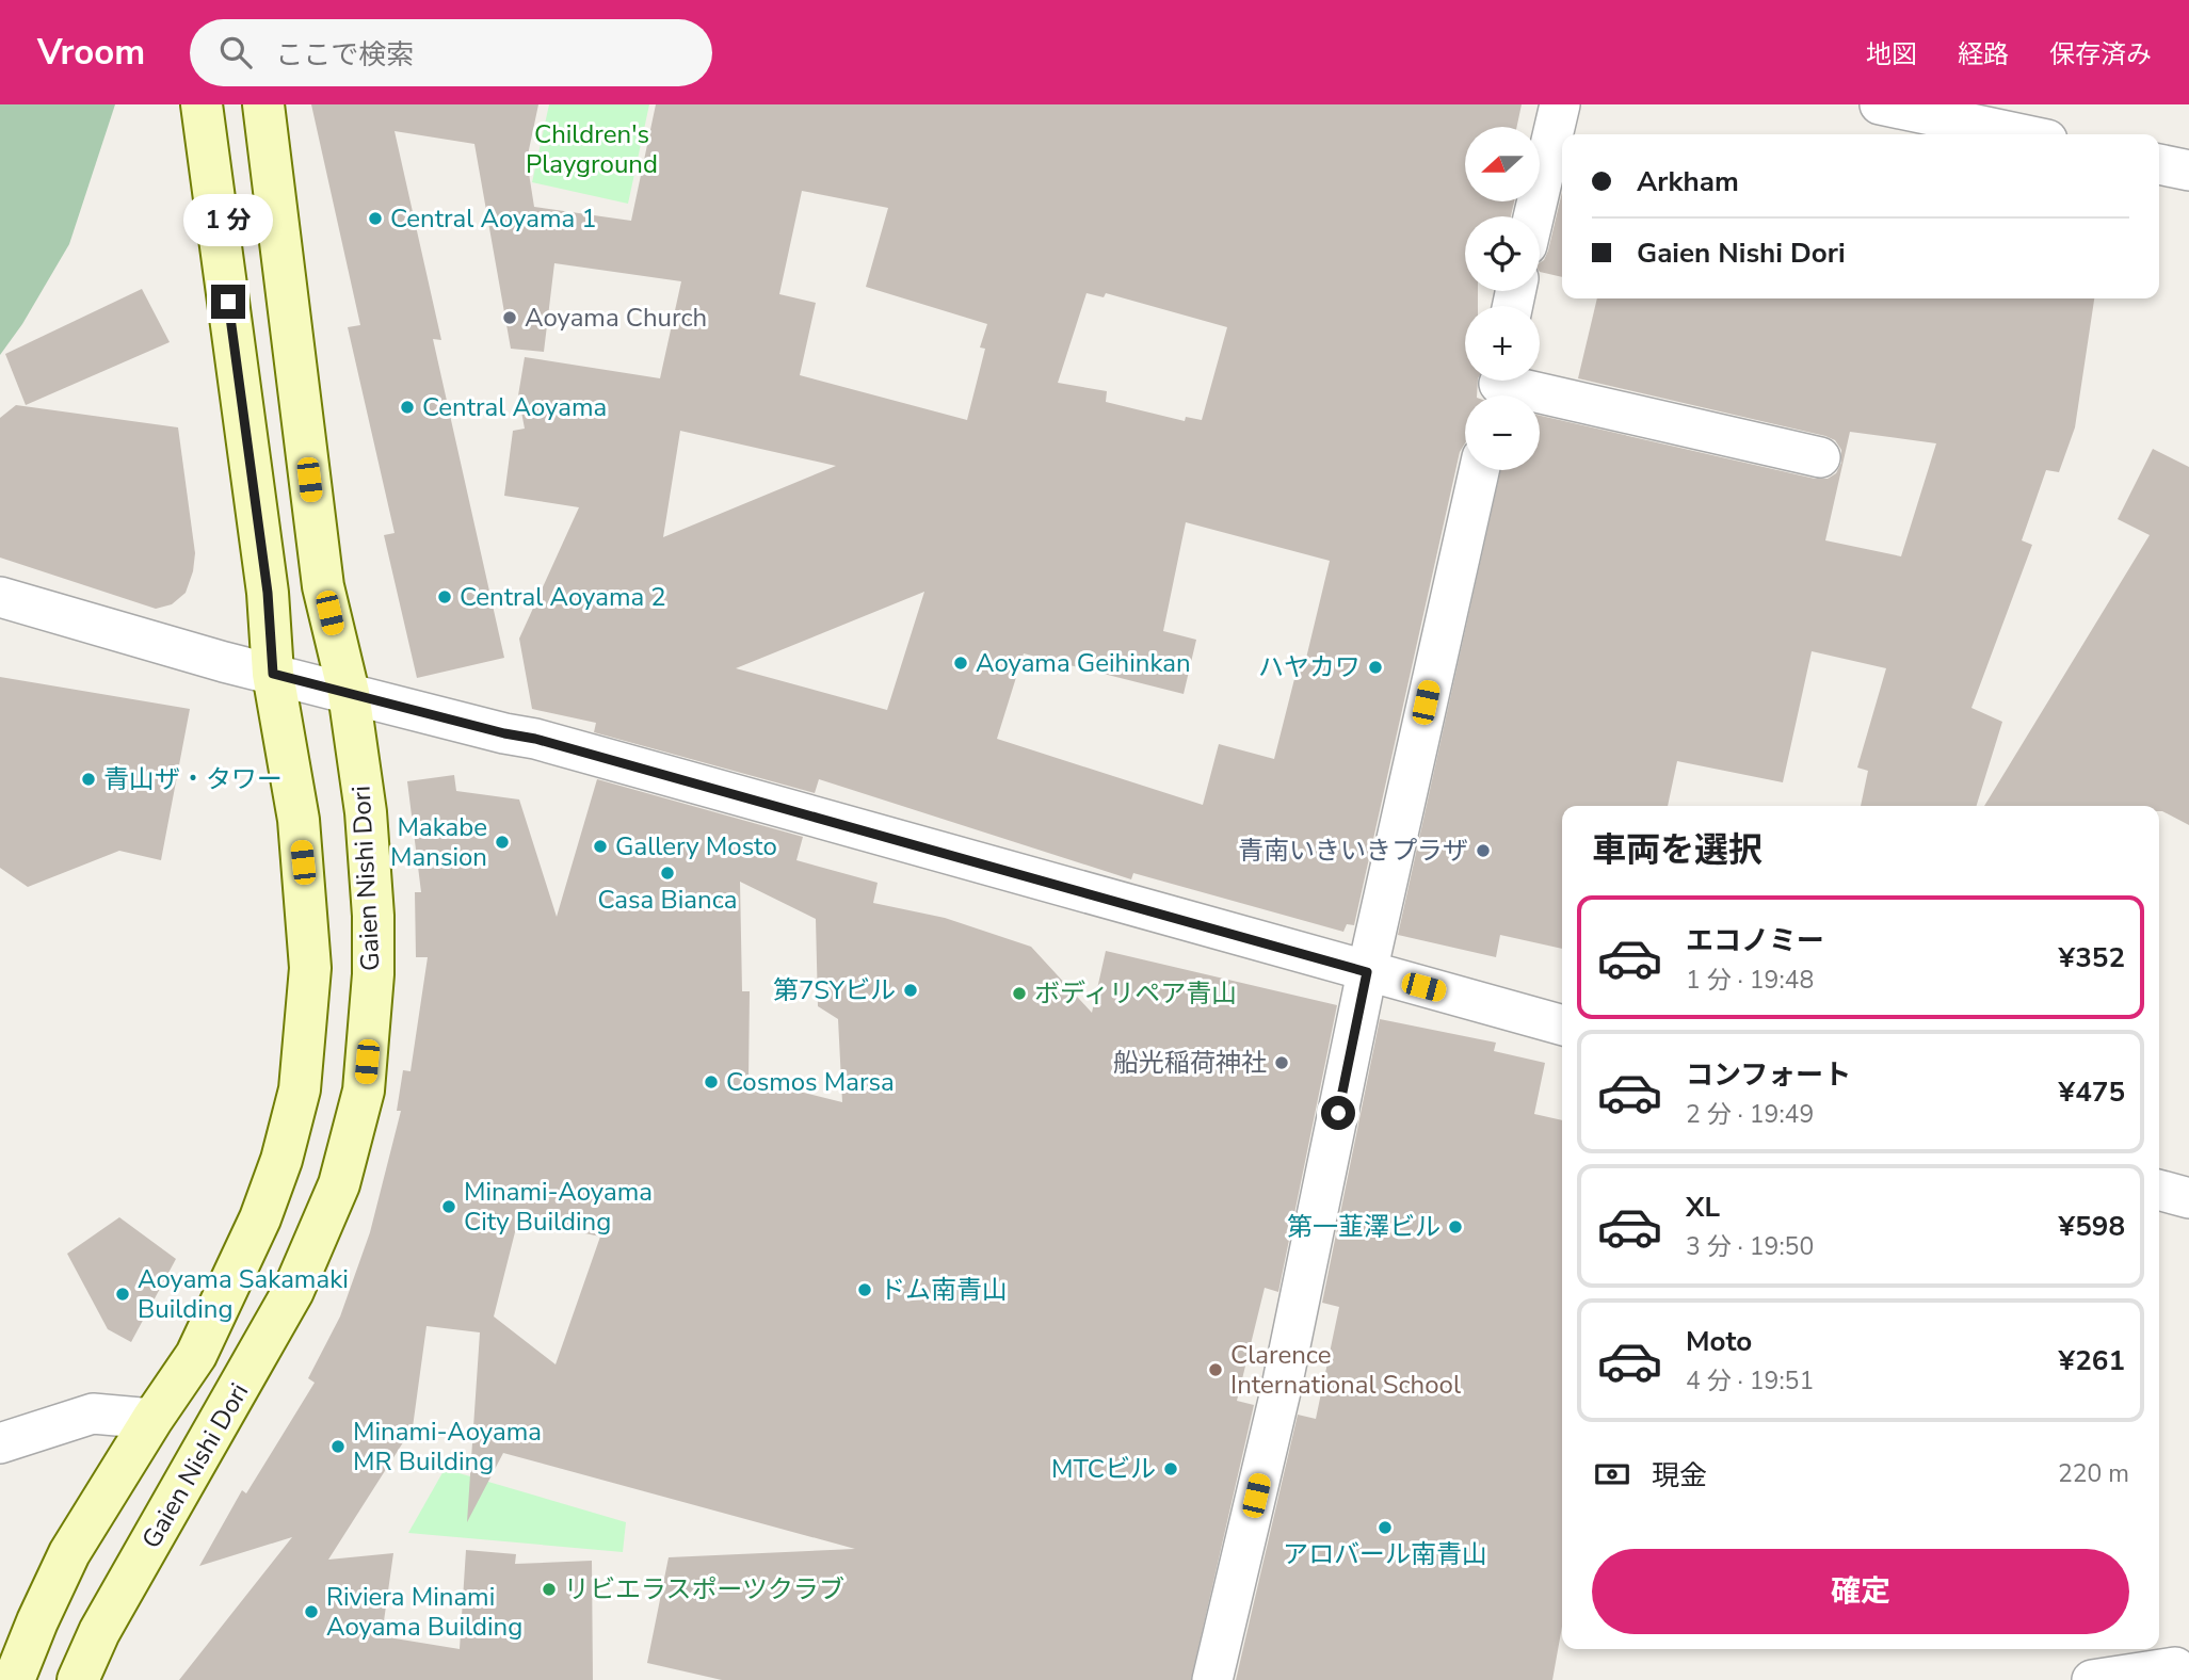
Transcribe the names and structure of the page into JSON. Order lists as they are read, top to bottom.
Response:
{
  "streets": {
    "main road": ["Gaien Nishi Dori"]
  },
  "parks": ["Children's Playground"],
  "places": [
    "Central Aoyama 1",
    "Aoyama Church",
    "Central Aoyama",
    "Central Aoyama 2",
    "Aoyama Geihinkan",
    "ハヤカワ",
    "青山ザ・タワー",
    "Makabe Mansion",
    "Gallery Mosto",
    "青南いきいきプラザ",
    "Casa Bianca",
    "第7SYビル",
    "ボディリペア青山",
    "船光稲荷神社",
    "Cosmos Marsa",
    "Minami-Aoyama City Building",
    "第一韮澤ビル",
    "ドム南青山",
    "Aoyama Sakamaki Building",
    "Clarence International School",
    "Minami-Aoyama MR Building",
    "MTCビル",
    "アロバール南青山",
    "リビエラスポーツクラブ",
    "Riviera Minami Aoyama Building"
  ],
  "north": "left",
  "page": {
    "header": "Vroom",
    "search": "ここで検索",
    "nav": ["地図", "経路", "保存済み"],
    "map_buttons": ["+", "−"],
    "banner": ["Arkham", "Gaien Nishi Dori"],
    "bubble": "1 分",
    "heading": "車両を選択",
    "list": [
      {
        "name": "エコノミー",
        "note": "1 分 · 19:48",
        "value": "¥352"
      },
      {
        "name": "コンフォート",
        "note": "2 分 · 19:49",
        "value": "¥475"
      },
      {
        "name": "XL",
        "note": "3 分 · 19:50",
        "value": "¥598"
      },
      {
        "name": "Moto",
        "note": "4 分 · 19:51",
        "value": "¥261"
      }
    ],
    "pay": ["現金", "220 m"],
    "buttons": "確定"
  }
}
